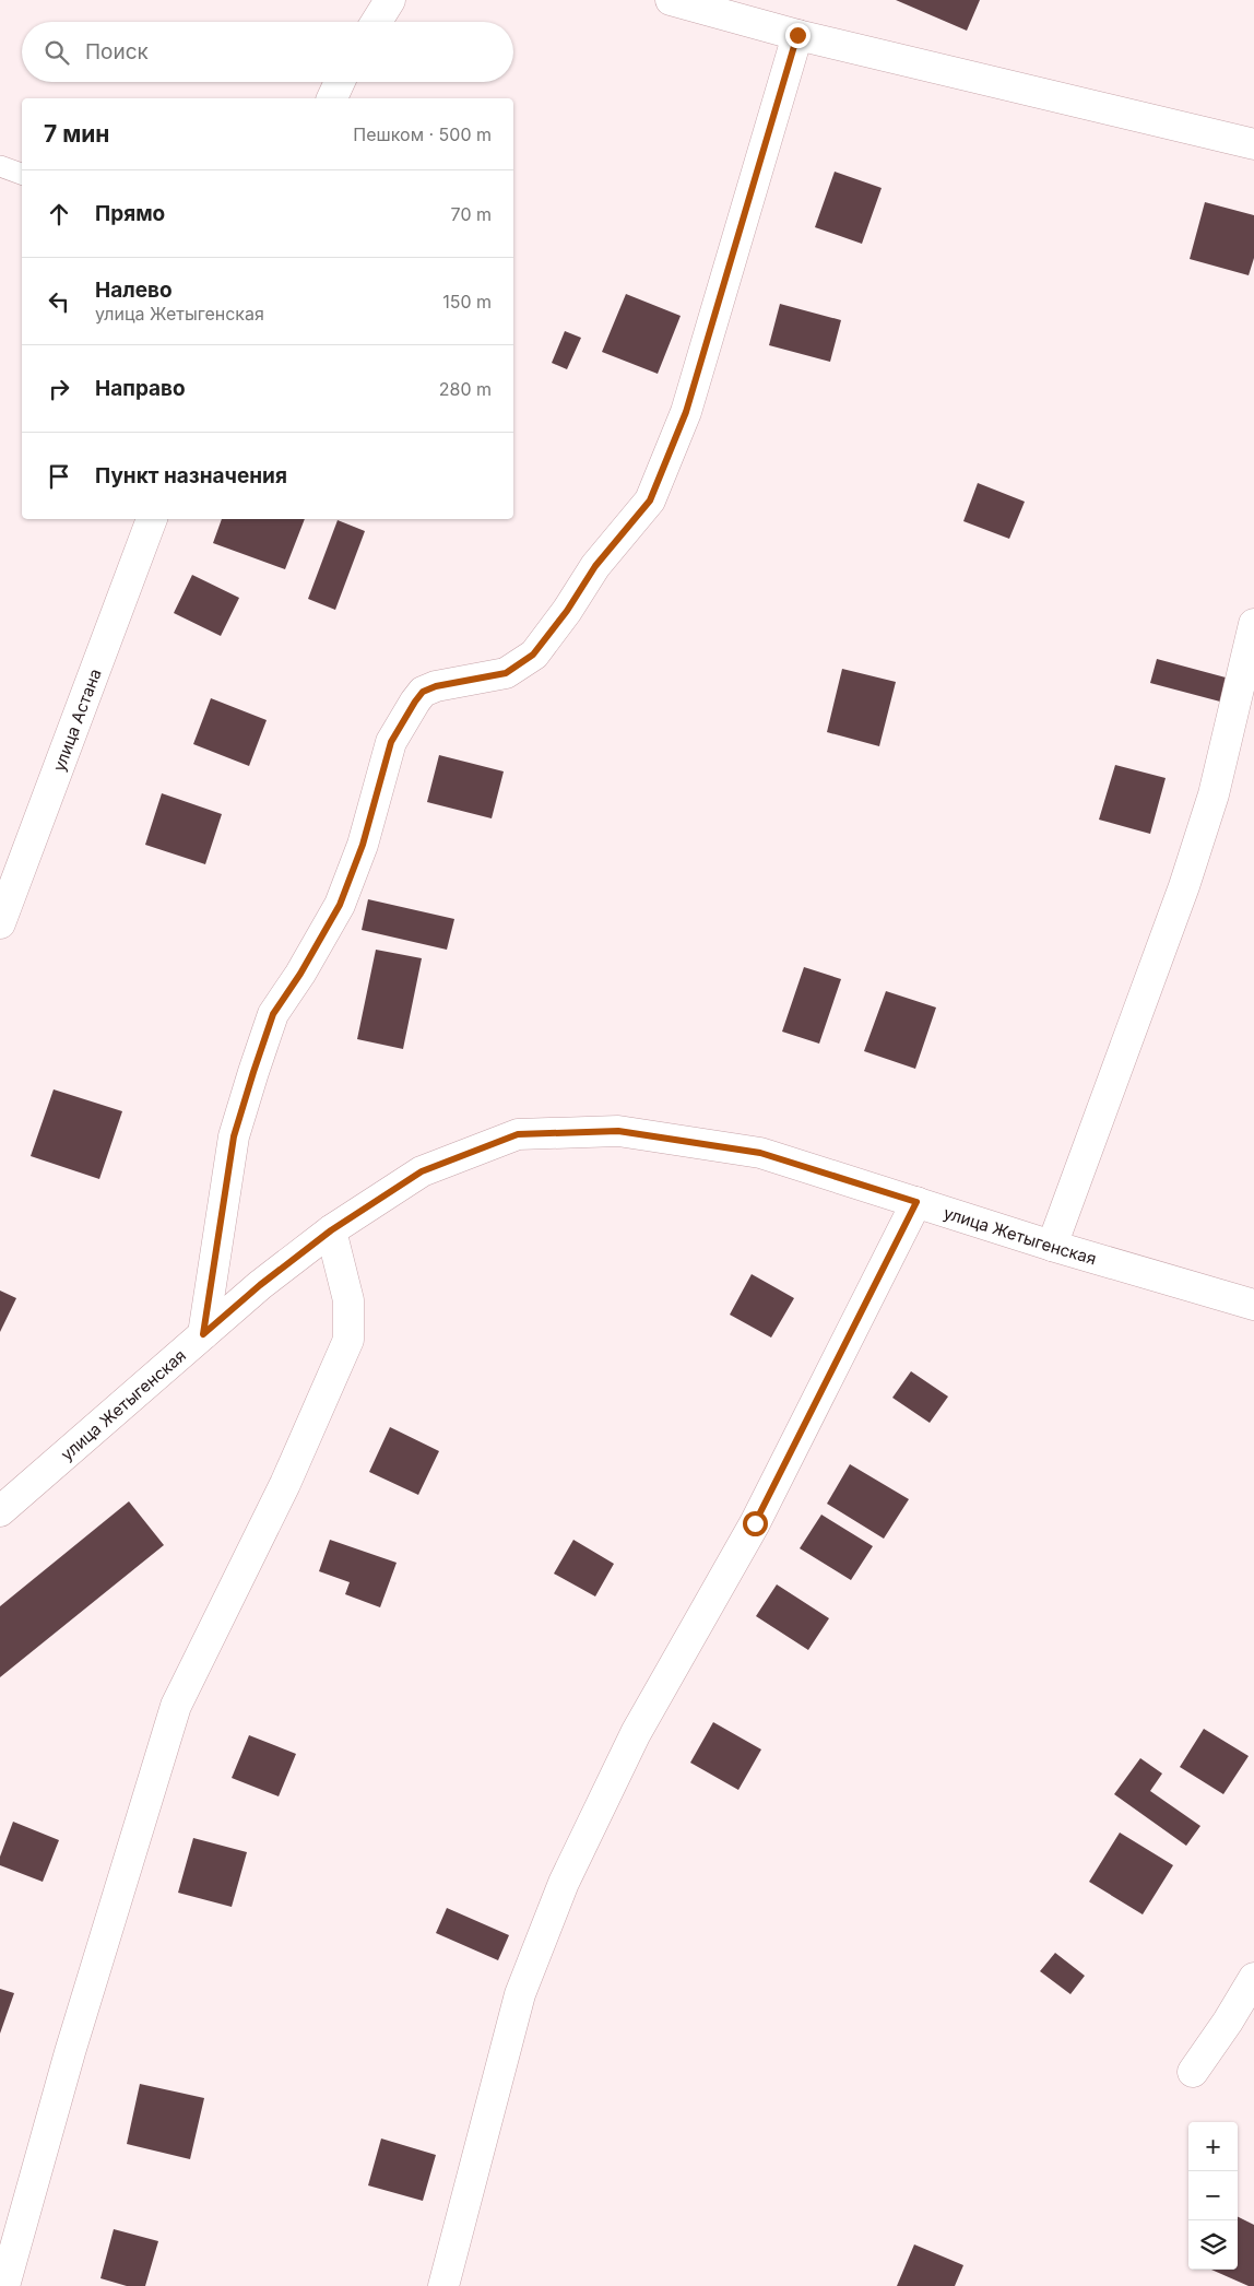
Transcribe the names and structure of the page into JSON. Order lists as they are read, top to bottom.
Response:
{
  "streets": {
    "street": ["улица Астана", "улица Жетыгенская"]
  },
  "page": {
    "search": "Поиск",
    "heading": ["7 мин", "Пешком · 500 m"],
    "list": [
      ["Прямо", "70 m"],
      ["Налево", "улица Жетыгенская", "150 m"],
      ["Направо", "280 m"],
      "Пункт назначения"
    ],
    "map_buttons": ["+", "−"]
  }
}
